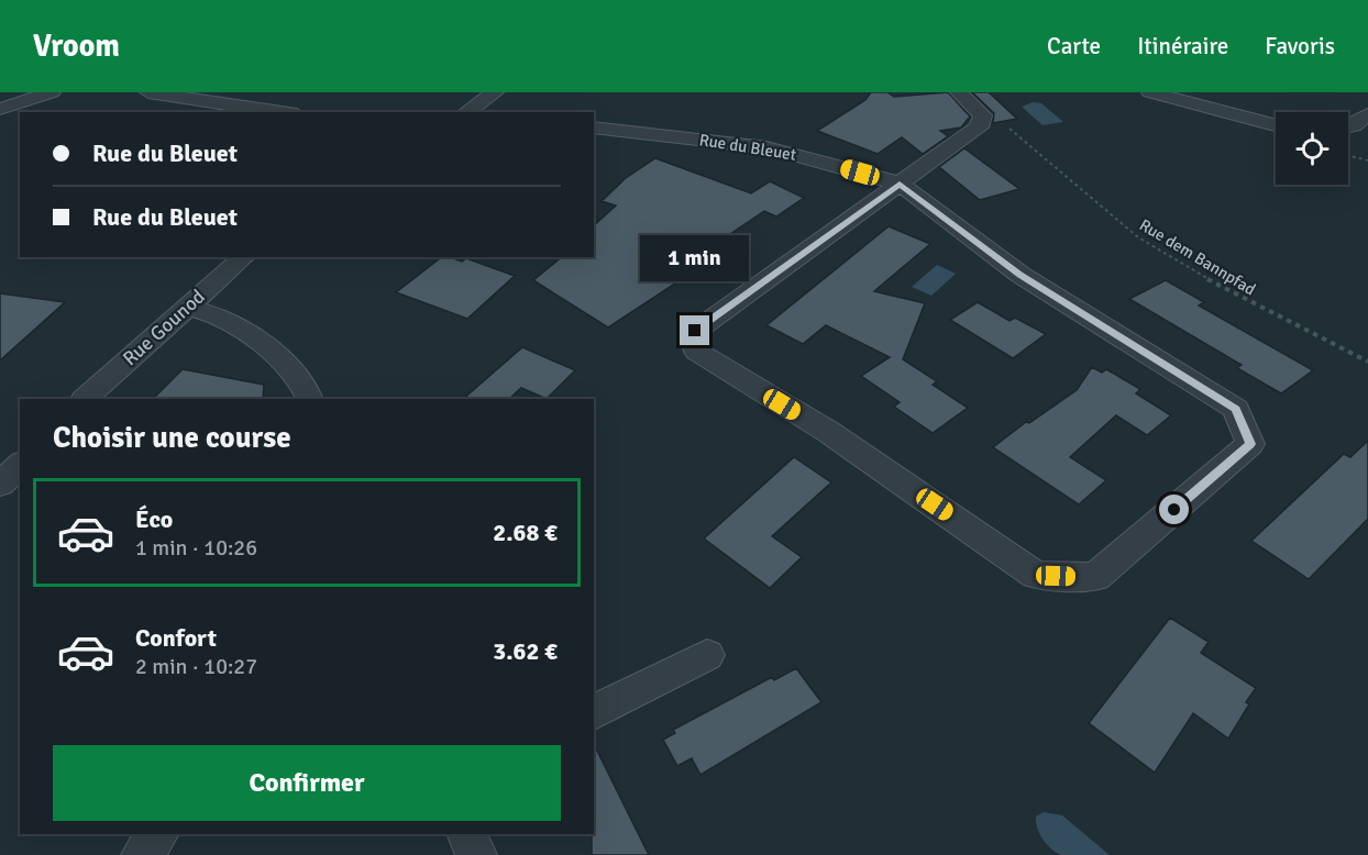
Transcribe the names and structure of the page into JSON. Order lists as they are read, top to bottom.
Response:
{
  "streets": {
    "street": ["Rue du Bleuet", "Rue Gounod"],
    "path": ["Rue dem Bannpfad"]
  },
  "page": {
    "header": "Vroom",
    "nav": ["Carte", "Itinéraire", "Favoris"],
    "banner": ["Rue du Bleuet", "Rue du Bleuet"],
    "bubble": "1 min",
    "heading": "Choisir une course",
    "list": [
      {
        "name": "Éco",
        "note": "1 min · 10:26",
        "value": "2.68 €"
      },
      {
        "name": "Confort",
        "note": "2 min · 10:27",
        "value": "3.62 €"
      }
    ],
    "buttons": "Confirmer"
  }
}
